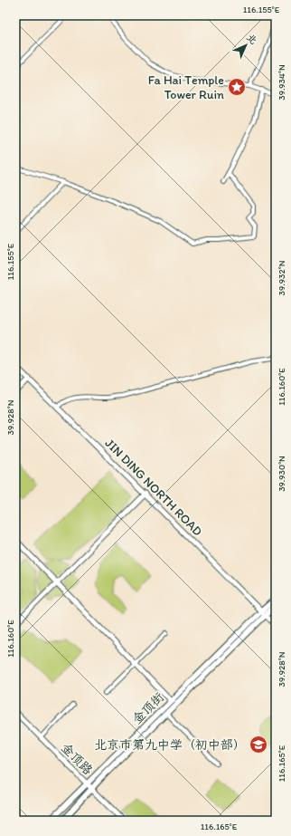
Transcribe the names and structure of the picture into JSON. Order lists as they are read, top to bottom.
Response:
{
  "streets": {
    "main road": ["金顶街"],
    "street": ["JIN DING NORTH ROAD", "金顶路"]
  },
  "crossings": [
    ["JIN DING NORTH ROAD", "金顶街"],
    ["金顶街", "金顶路"]
  ],
  "places": {
    "place": ["Fa Hai Temple Tower Ruin"],
    "school or university": ["北京市第九中学（初中部）"]
  },
  "north": "top right",
  "coordinates": [
    "116.155°E",
    "39.934°N",
    "39.932°N",
    "116.160°E",
    "39.928°N",
    "39.930°N",
    "116.165°E"
  ]
}
